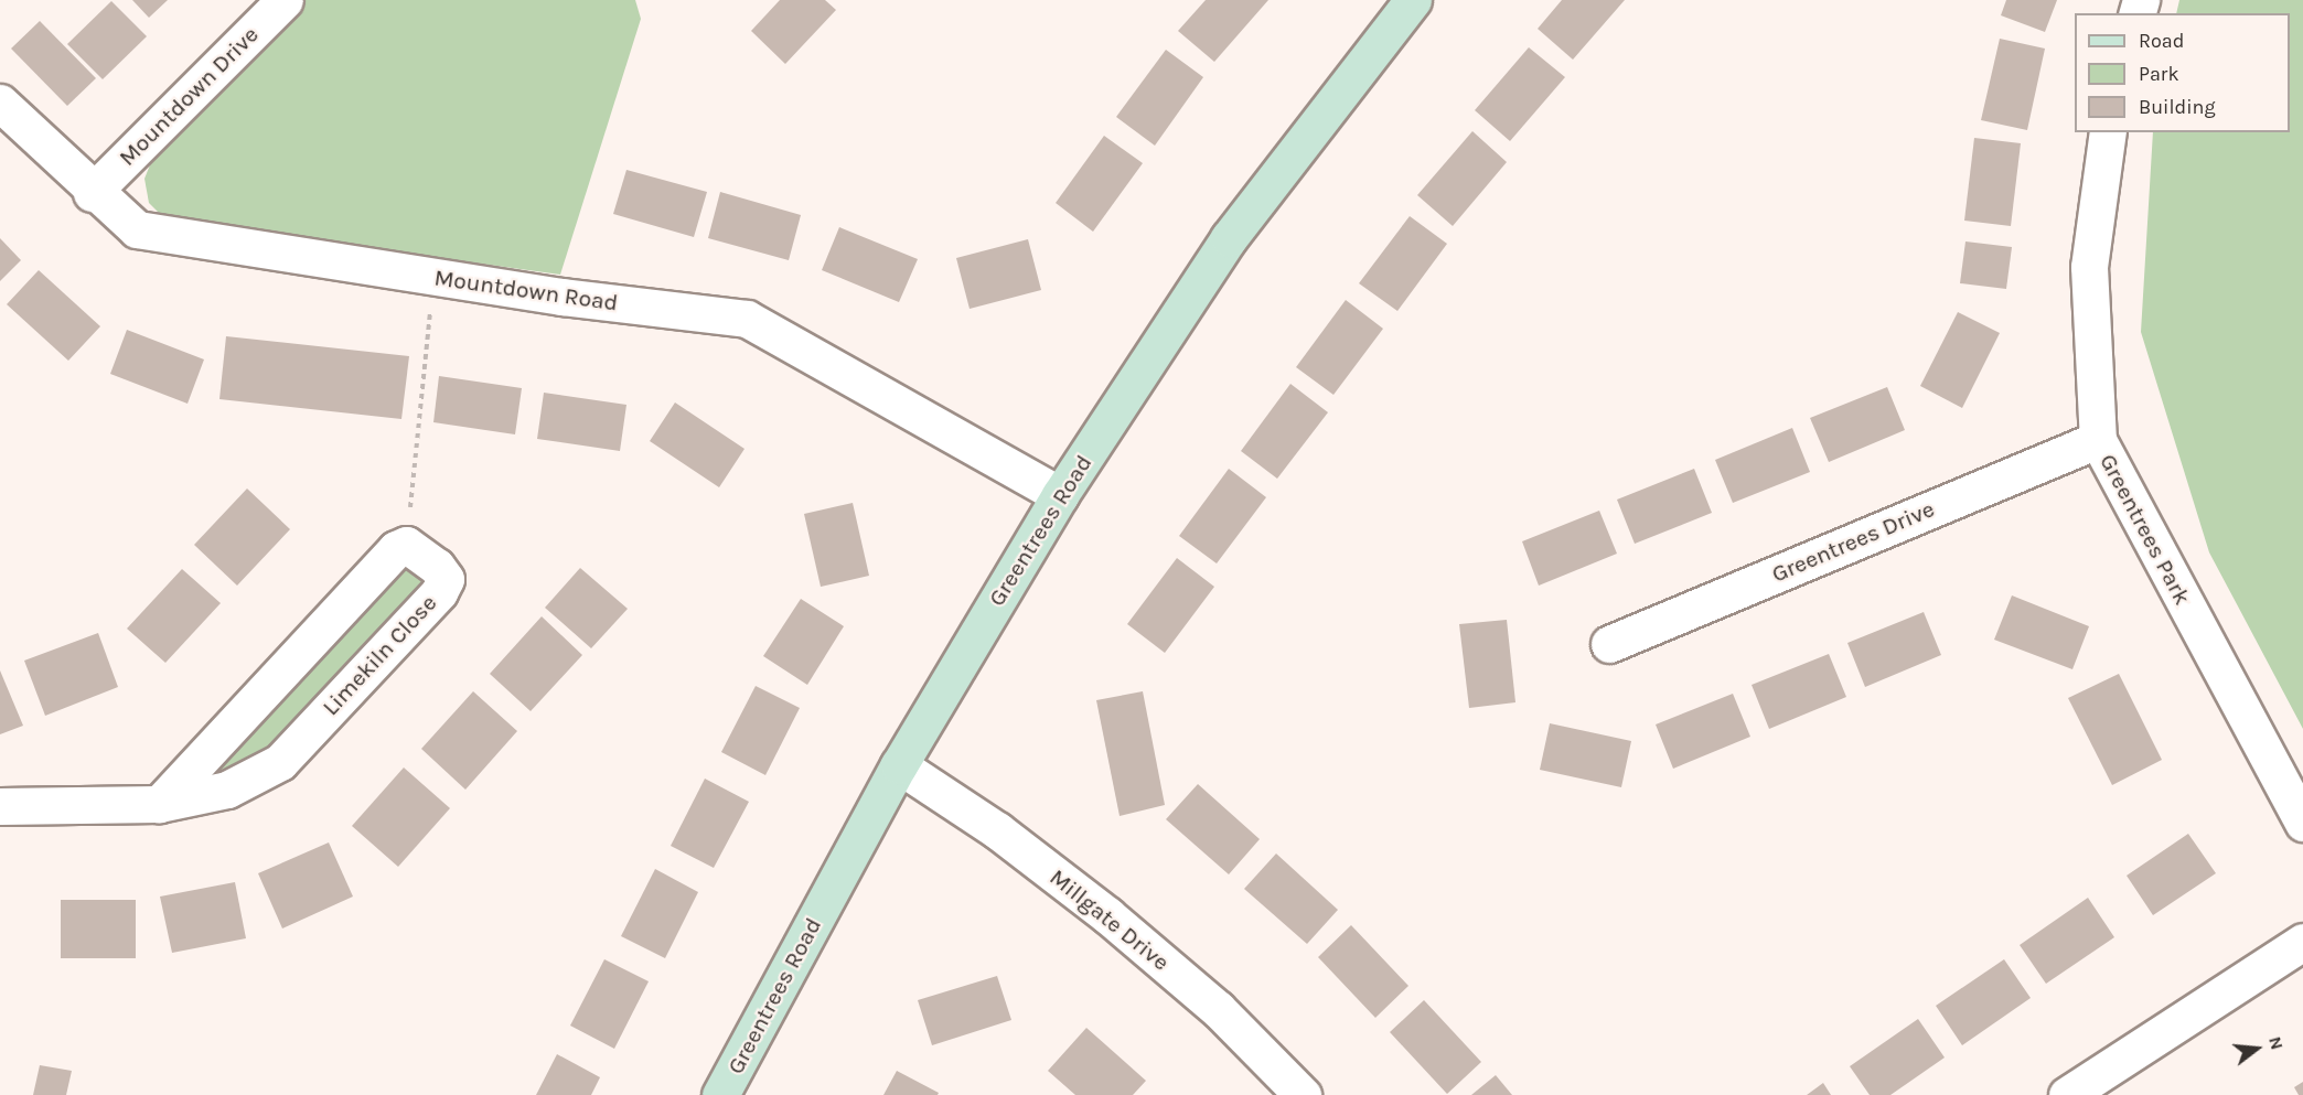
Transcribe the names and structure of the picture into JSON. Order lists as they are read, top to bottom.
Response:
{
  "streets": {
    "main road": ["Greentrees Road"],
    "street": [
      "Mountdown Drive",
      "Mountdown Road",
      "Greentrees Park",
      "Greentrees Drive",
      "Limekiln Close",
      "Millgate Drive"
    ]
  },
  "crossings": [
    ["Mountdown Drive", "Mountdown Road"],
    ["Mountdown Road", "Greentrees Road"],
    ["Greentrees Park", "Greentrees Drive"],
    ["Greentrees Road", "Millgate Drive"]
  ],
  "legend": ["Road", "Park", "Building"],
  "north": "right"
}
